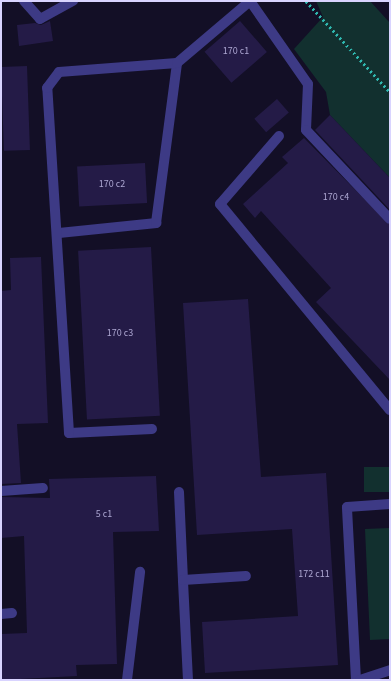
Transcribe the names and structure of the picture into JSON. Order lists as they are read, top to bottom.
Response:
{
  "house_numbers": [
    "170 с1",
    "170 с2",
    "170 с4",
    "170 с3",
    "5 с1",
    "172 с11"
  ]
}
